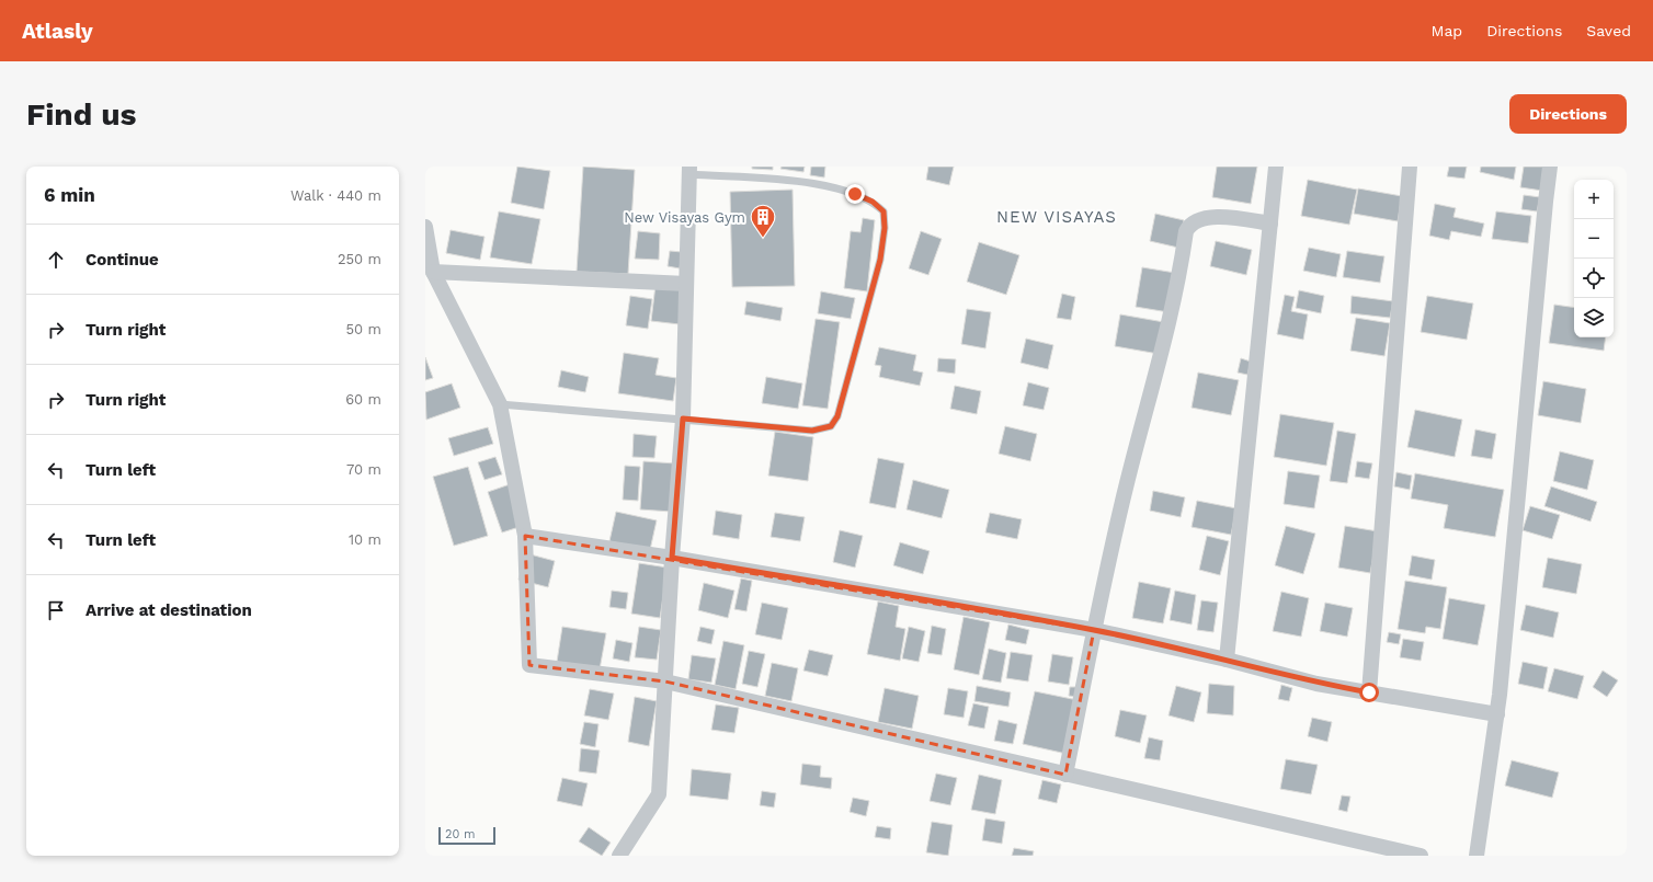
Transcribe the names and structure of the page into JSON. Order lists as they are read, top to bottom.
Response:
{
  "districts": ["NEW VISAYAS"],
  "places": {
    "building": ["New Visayas Gym"]
  },
  "scale_bar": "20 m",
  "page": {
    "header": "Atlasly",
    "nav": ["Map", "Directions", "Saved"],
    "buttons": "Directions",
    "title": "Find us",
    "heading": ["6 min", "Walk · 440 m"],
    "map_buttons": ["+", "−"],
    "list": [
      ["Continue", "250 m"],
      ["Turn right", "50 m"],
      ["Turn right", "60 m"],
      ["Turn left", "70 m"],
      ["Turn left", "10 m"],
      "Arrive at destination"
    ],
    "scale": "20 m"
  }
}
